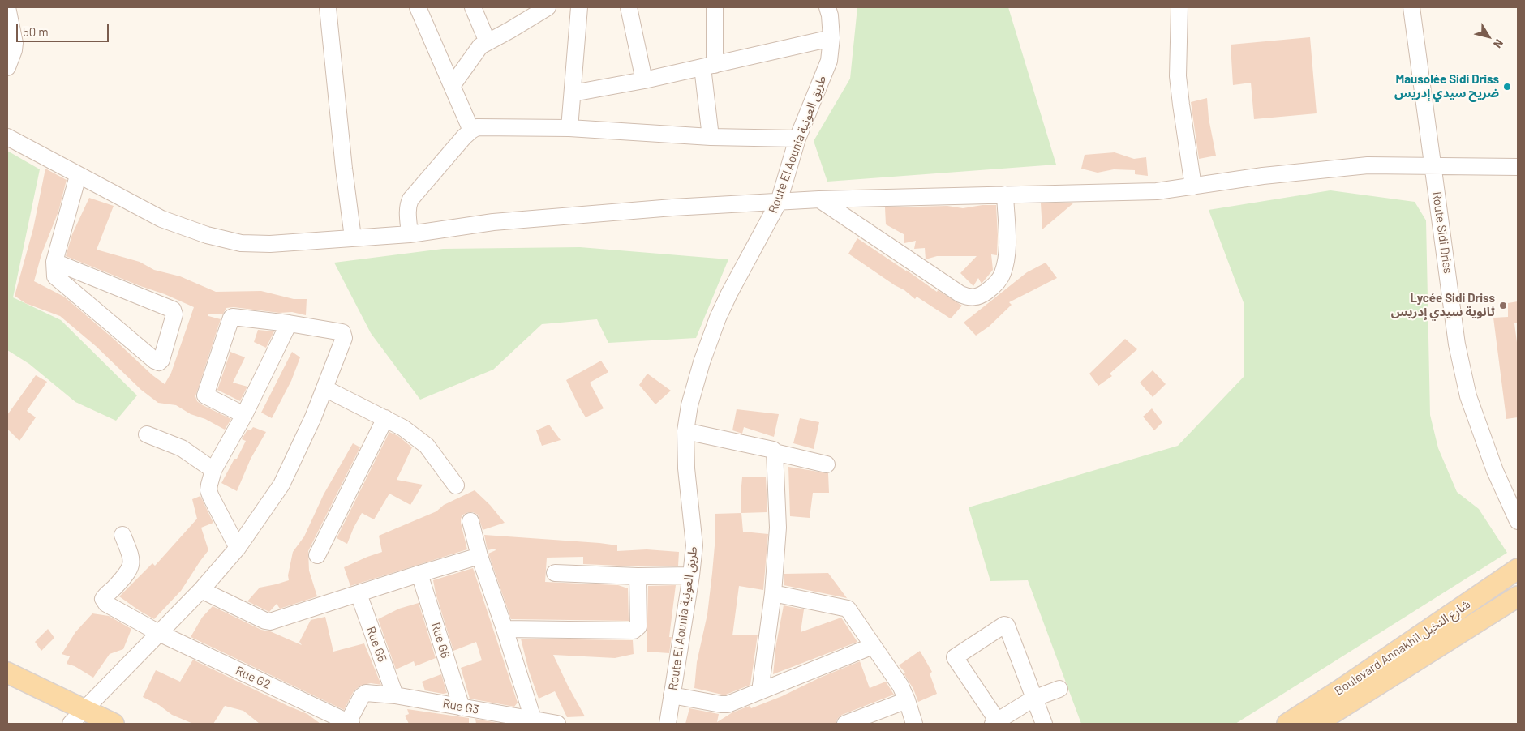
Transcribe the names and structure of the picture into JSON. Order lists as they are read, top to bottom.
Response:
{
  "streets": {
    "main road": ["Boulevard Annakhil شارع النخيل"],
    "street": [
      "Route El Aounia طريق العونية",
      "Route Sidi Driss",
      "Rue G6",
      "Rue G5",
      "Rue G2",
      "Rue G3"
    ]
  },
  "crossings": [
    ["Rue G6", "Rue G3"],
    ["Rue G5", "Rue G3"],
    ["Rue G2", "Rue G3"]
  ],
  "places": ["Mausolée Sidi Driss ضريح سيدي إدريس", "Lycée Sidi Driss ثانوية سيدي إدريس"],
  "scale_bar": "50 m",
  "north": "bottom right"
}
